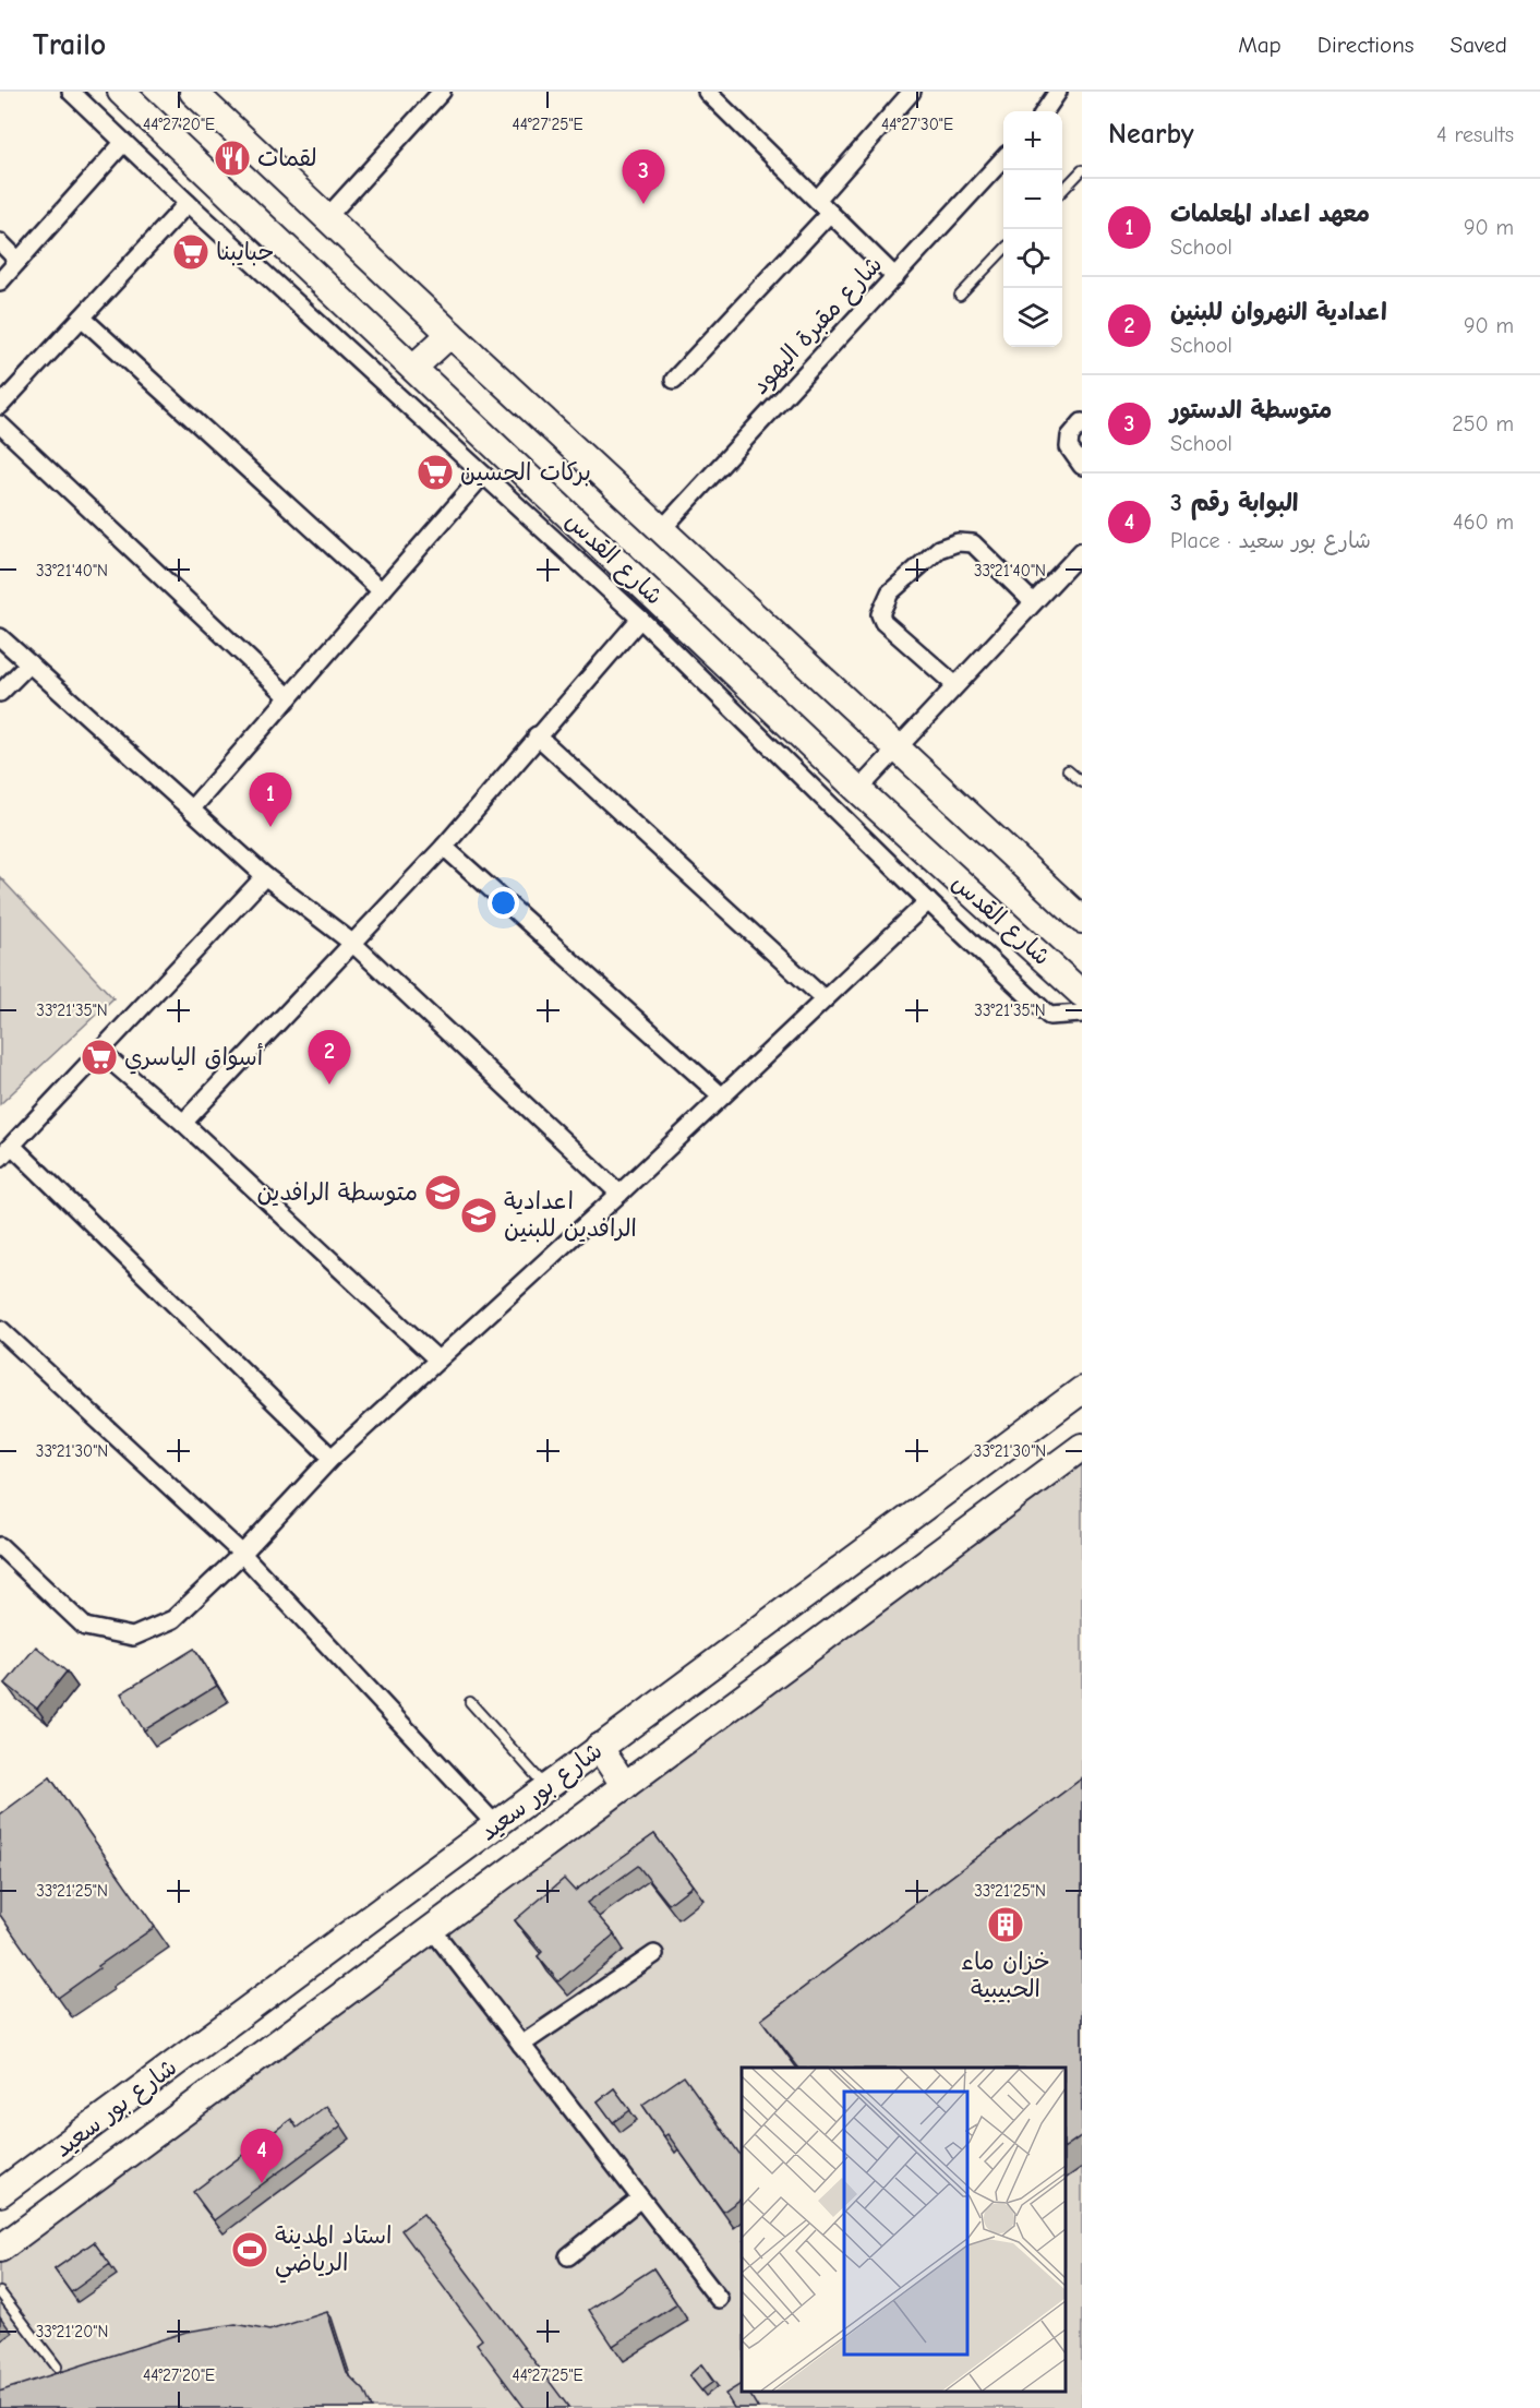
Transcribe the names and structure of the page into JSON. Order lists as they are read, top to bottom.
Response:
{
  "streets": {
    "main road": ["شارع القدس", "شارع بور سعيد"],
    "street": ["شارع مقبرة اليهود"]
  },
  "places": {
    "restaurant": ["لقمات"],
    "supermarket": ["حبايبنا", "بركات الحسين", "أسواق الياسري"],
    "school or university": ["متوسطة الرافدين", "اعدادية الرافدين للبنين"],
    "building": ["خزان ماء الحبيبية"],
    "sports": ["استاد المدينة الرياضي"]
  },
  "page": {
    "header": "Trailo",
    "nav": ["Map", "Directions", "Saved"],
    "heading": ["Nearby", "4 results"],
    "map_buttons": ["+", "−"],
    "pins": [
      "3",
      "1",
      "2",
      "4"
    ],
    "list": [
      {
        "mark": "1",
        "name": "معهد اعداد المعلمات",
        "note": "School",
        "value": "90 m"
      },
      {
        "mark": "2",
        "name": "اعدادية النهروان للبنين",
        "note": "School",
        "value": "90 m"
      },
      {
        "mark": "3",
        "name": "متوسطة الدستور",
        "note": "School",
        "value": "250 m"
      },
      {
        "mark": "4",
        "name": "البوابة رقم 3",
        "note": "Place · شارع بور سعيد",
        "value": "460 m"
      }
    ]
  },
  "coordinates": [
    "44°27'20\"E",
    "44°27'25\"E",
    "44°27'30\"E",
    "33°21'40\"N",
    "33°21'35\"N",
    "33°21'30\"N",
    "33°21'25\"N",
    "33°21'20\"N"
  ]
}
